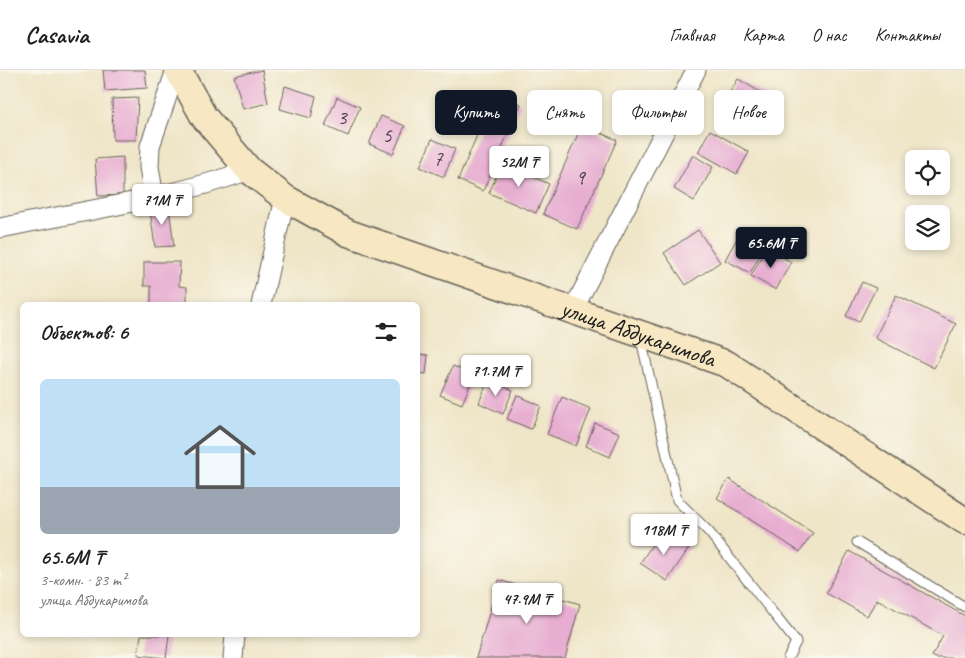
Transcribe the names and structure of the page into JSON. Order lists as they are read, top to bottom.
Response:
{
  "streets": {
    "main road": ["улица Абдукаримова"]
  },
  "house_numbers": [
    "3",
    "5",
    "7",
    "9"
  ],
  "page": {
    "header": "Casavia",
    "nav": [
      "Главная",
      "Карта",
      "О нас",
      "Контакты"
    ],
    "chip": [
      "Купить",
      "Снять",
      "Фильтры",
      "Новое"
    ],
    "price": [
      "52M ₸",
      "71M ₸",
      "65.6M ₸",
      "71.7M ₸",
      "118M ₸",
      "47.9M ₸"
    ],
    "heading": "Объектов: 6",
    "list": [
      {
        "name": "65.6M ₸",
        "note": "3-комн. · 83 m² · улица Абдукаримова"
      }
    ]
  }
}
